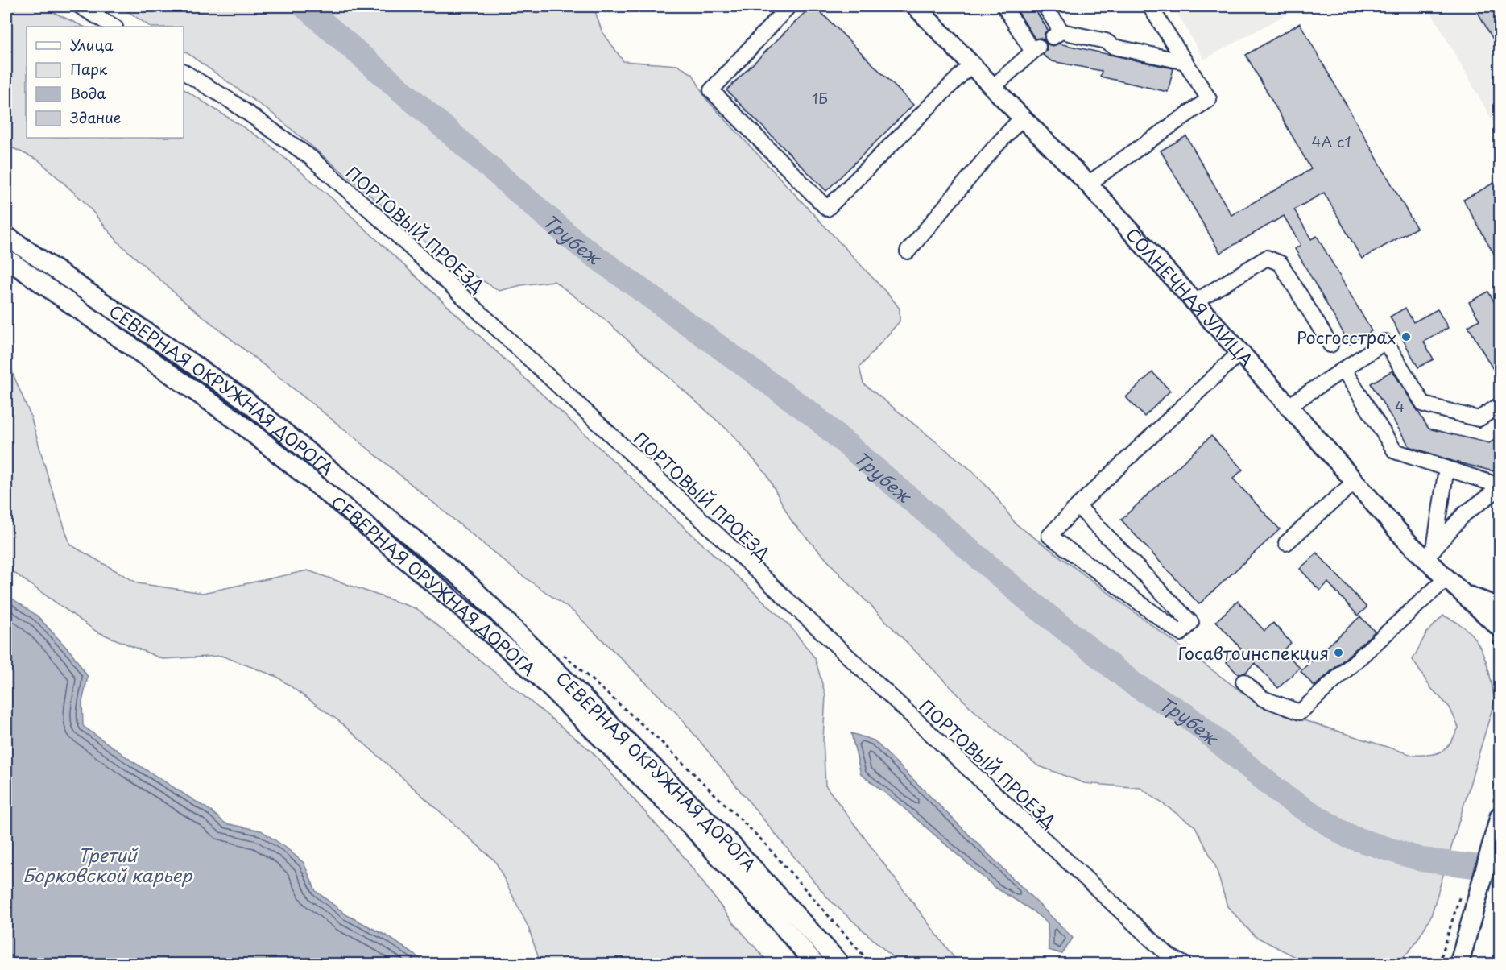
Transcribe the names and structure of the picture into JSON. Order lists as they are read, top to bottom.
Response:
{
  "streets": {
    "main road": ["СОЛНЕЧНАЯ УЛИЦА", "СЕВЕРНАЯ ОКРУЖНАЯ ДОРОГА", "СЕВЕРНАЯ ОРУЖНАЯ ДОРОГА"],
    "lane": ["ПОРТОВЫЙ ПРОЕЗД"]
  },
  "water": ["Трубеж", "Третий Борковской карьер"],
  "places": ["Росгосстрах", "Госавтоинспекция"],
  "house_numbers": ["1Б", "4А с1", "4"],
  "legend": [
    "Улица",
    "Парк",
    "Вода",
    "Здание"
  ]
}
